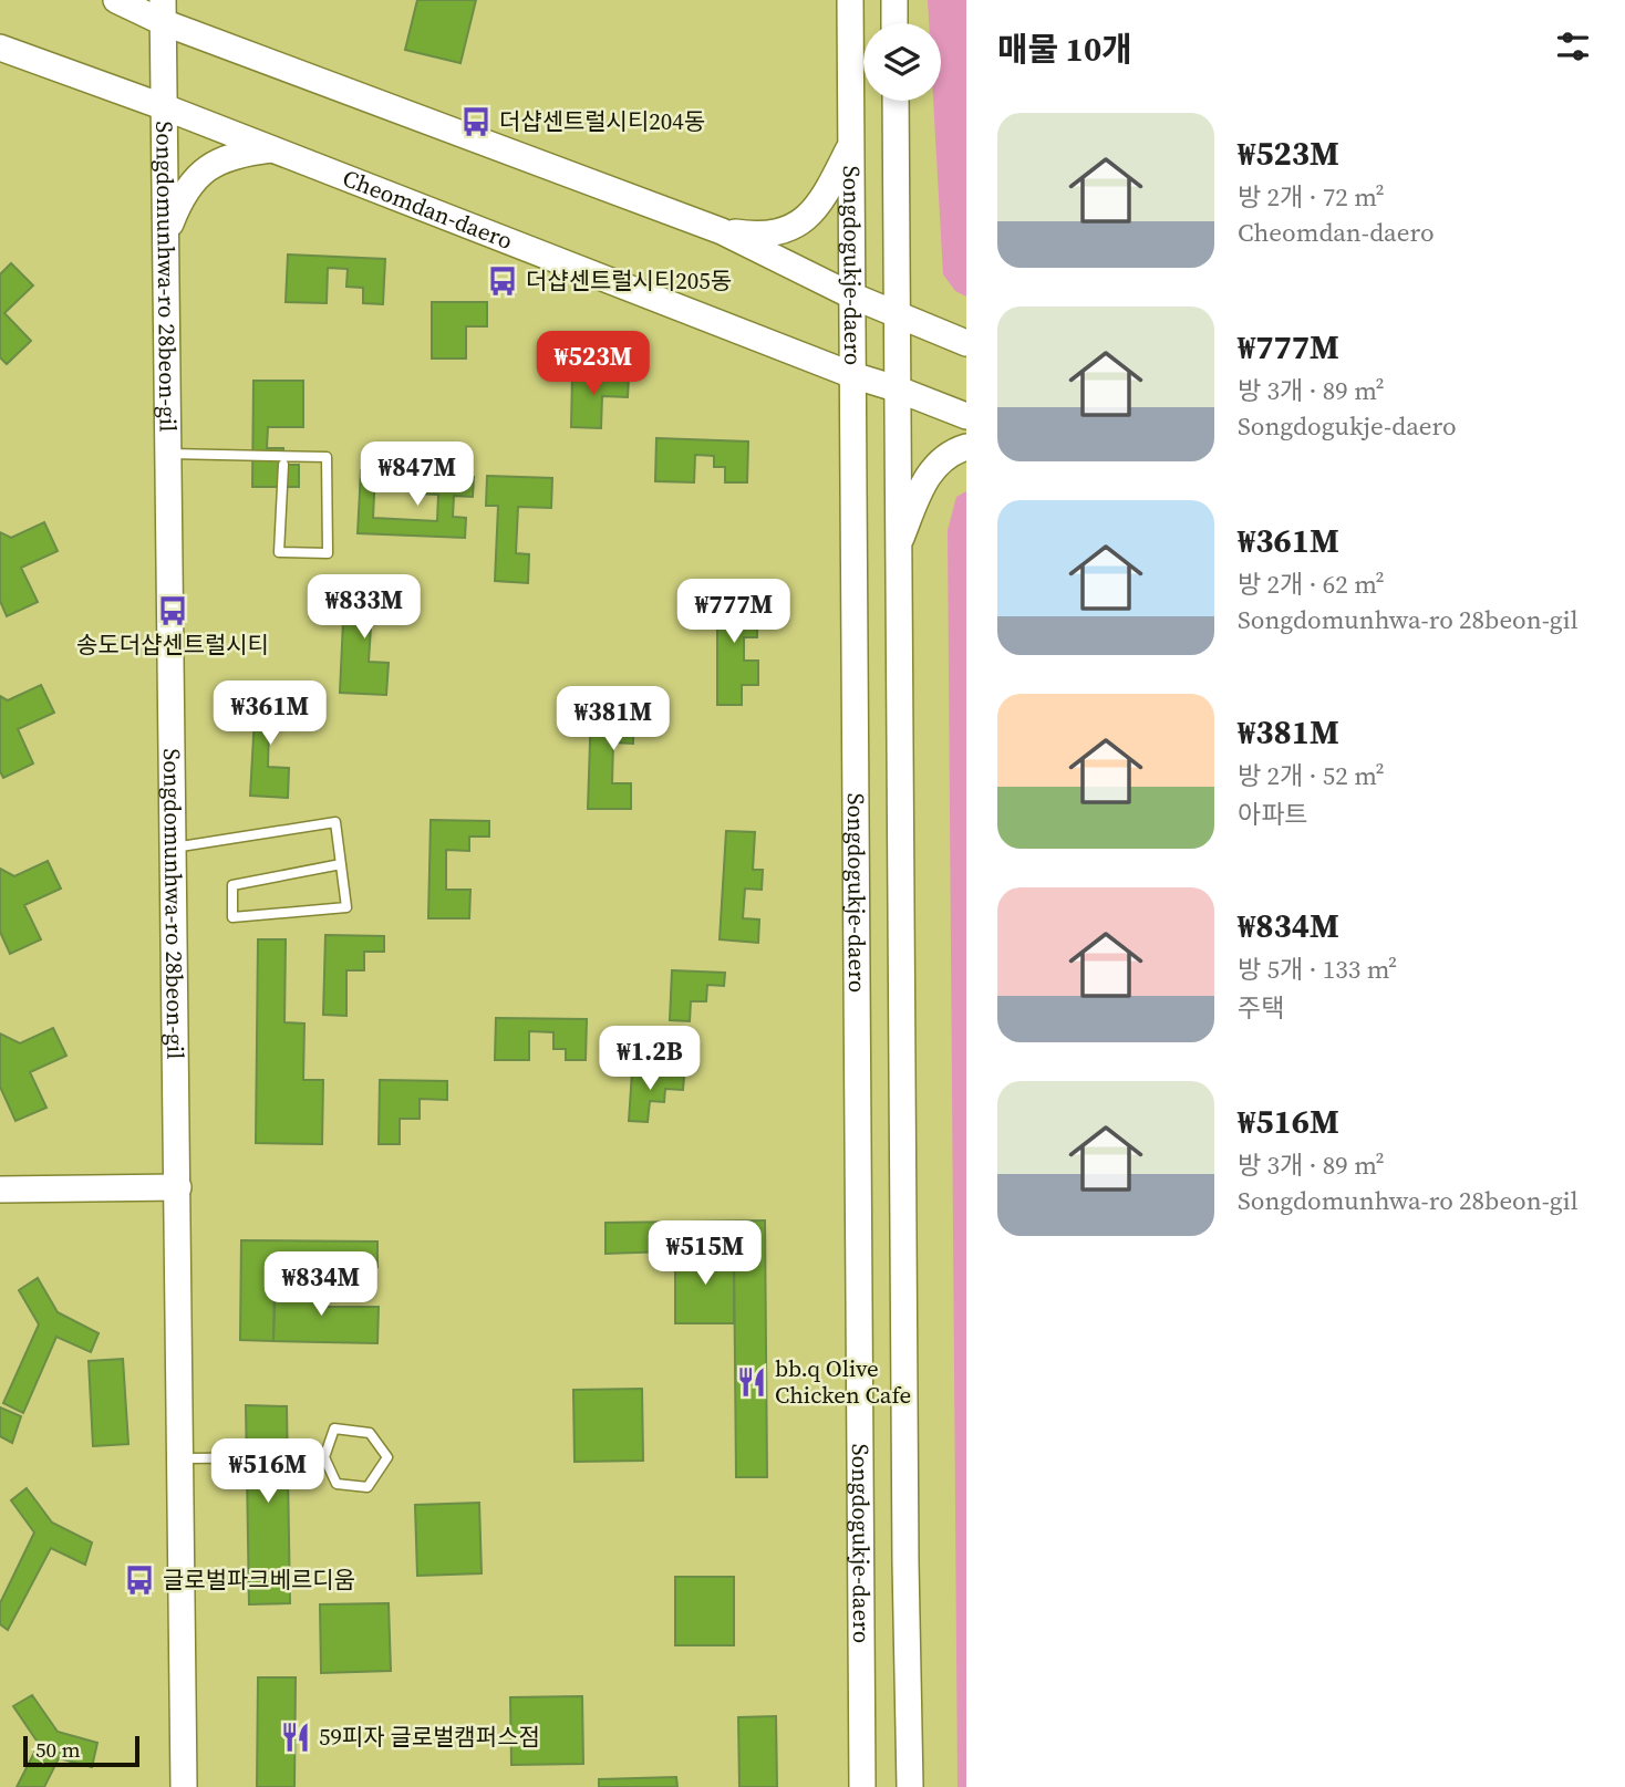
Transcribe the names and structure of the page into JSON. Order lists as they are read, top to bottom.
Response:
{
  "streets": {
    "main road": ["Cheomdan-daero", "Songdogukje-daero", "Songdomunhwa-ro 28beon-gil"]
  },
  "crossings": [
    ["Cheomdan-daero", "Songdogukje-daero"],
    ["Cheomdan-daero", "Songdomunhwa-ro 28beon-gil"]
  ],
  "places": {
    "bus stop": [
      "더샵센트럴시티204동",
      "더샵센트럴시티205동",
      "송도더샵센트럴시티",
      "글로벌파크베르디움"
    ],
    "restaurant": ["bb.q Olive Chicken Cafe", "59피자 글로벌캠퍼스점"]
  },
  "scale_bar": "50 m",
  "page": {
    "heading": "매물 10개",
    "list": [
      {
        "name": "₩523M",
        "note": "방 2개 · 72 m² · Cheomdan-daero"
      },
      {
        "name": "₩777M",
        "note": "방 3개 · 89 m² · Songdogukje-daero"
      },
      {
        "name": "₩361M",
        "note": "방 2개 · 62 m² · Songdomunhwa-ro 28beon-gil"
      },
      {
        "name": "₩381M",
        "note": "방 2개 · 52 m² · 아파트"
      },
      {
        "name": "₩834M",
        "note": "방 5개 · 133 m² · 주택"
      },
      {
        "name": "₩516M",
        "note": "방 3개 · 89 m² · Songdomunhwa-ro 28beon-gil"
      }
    ],
    "price": [
      "₩523M",
      "₩847M",
      "₩833M",
      "₩777M",
      "₩361M",
      "₩381M",
      "₩1.2B",
      "₩515M",
      "₩834M",
      "₩516M"
    ],
    "scale": "50 m"
  }
}
